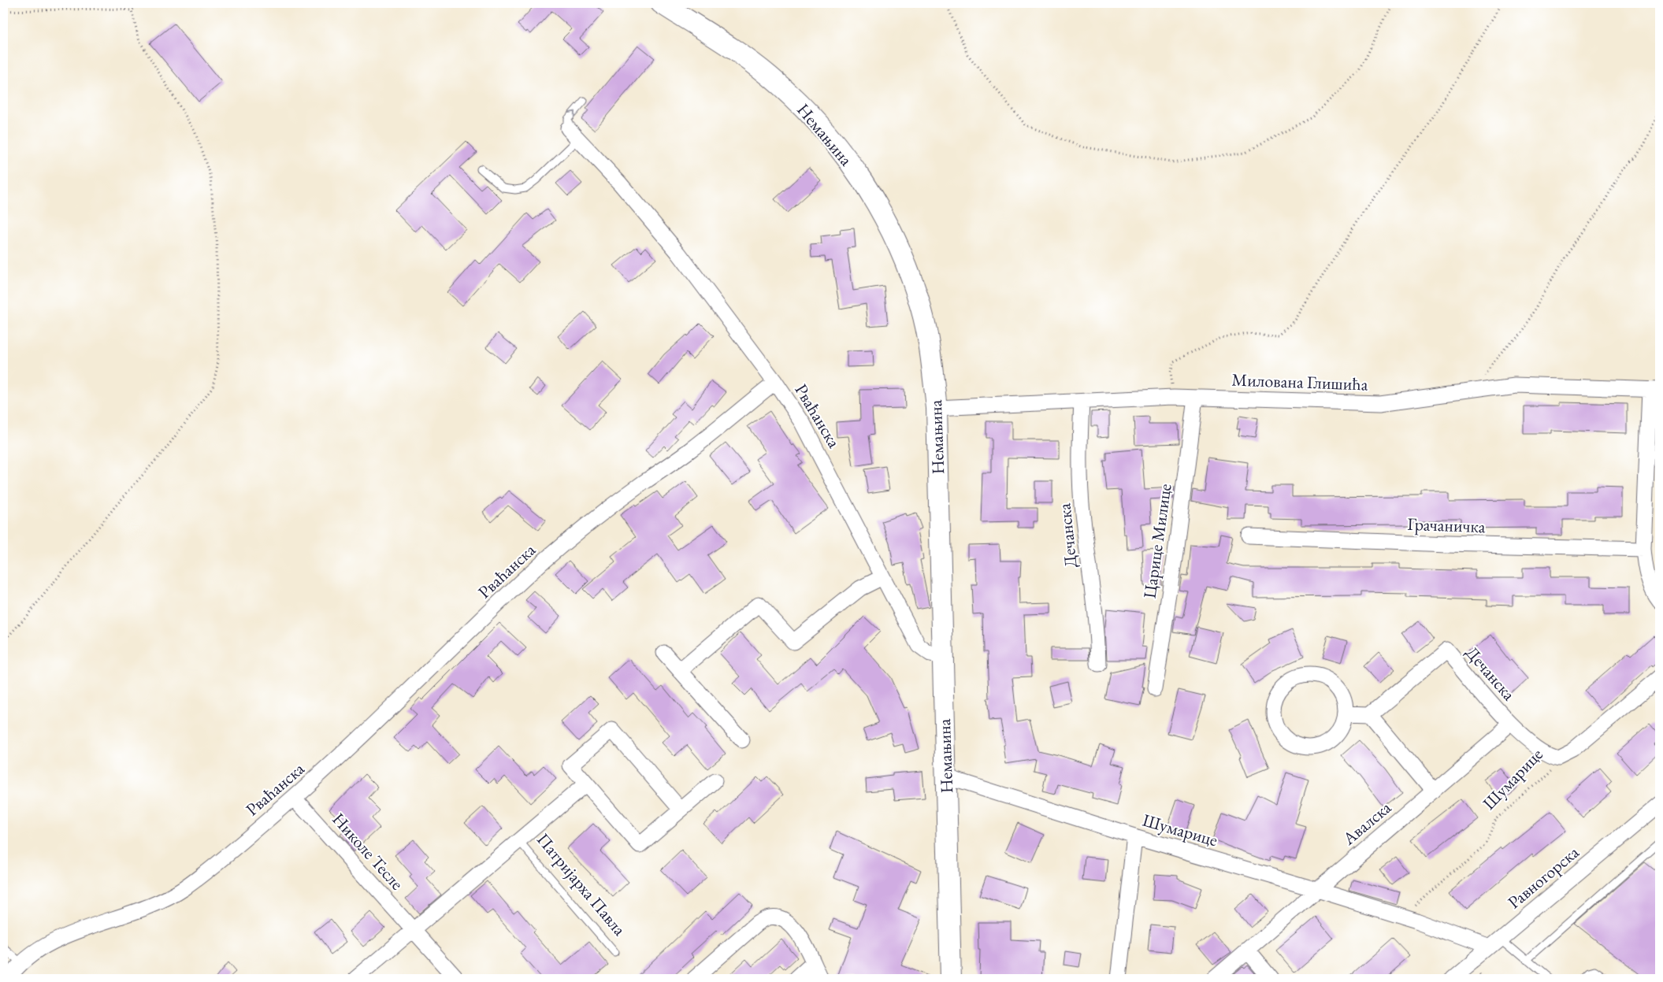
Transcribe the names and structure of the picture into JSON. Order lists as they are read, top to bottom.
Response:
{
  "streets": {
    "street": [
      "Немањина",
      "Милована Глишића",
      "Рваћанска",
      "Грачаничка",
      "Дечанска",
      "Царице Милице",
      "Шумарице",
      "Авалска",
      "Николе Тесле",
      "Равногорска",
      "Патријарха Павла"
    ]
  },
  "crossings": [
    ["Немањина", "Милована Глишића"],
    ["Немањина", "Рваћанска"],
    ["Немањина", "Шумарице"],
    ["Милована Глишића", "Дечанска"],
    ["Милована Глишића", "Царице Милице"],
    ["Рваћанска", "Николе Тесле"],
    ["Дечанска", "Авалска"],
    ["Шумарице", "Авалска"],
    ["Шумарице", "Равногорска"],
    ["Николе Тесле", "Патријарха Павла"]
  ]
}
